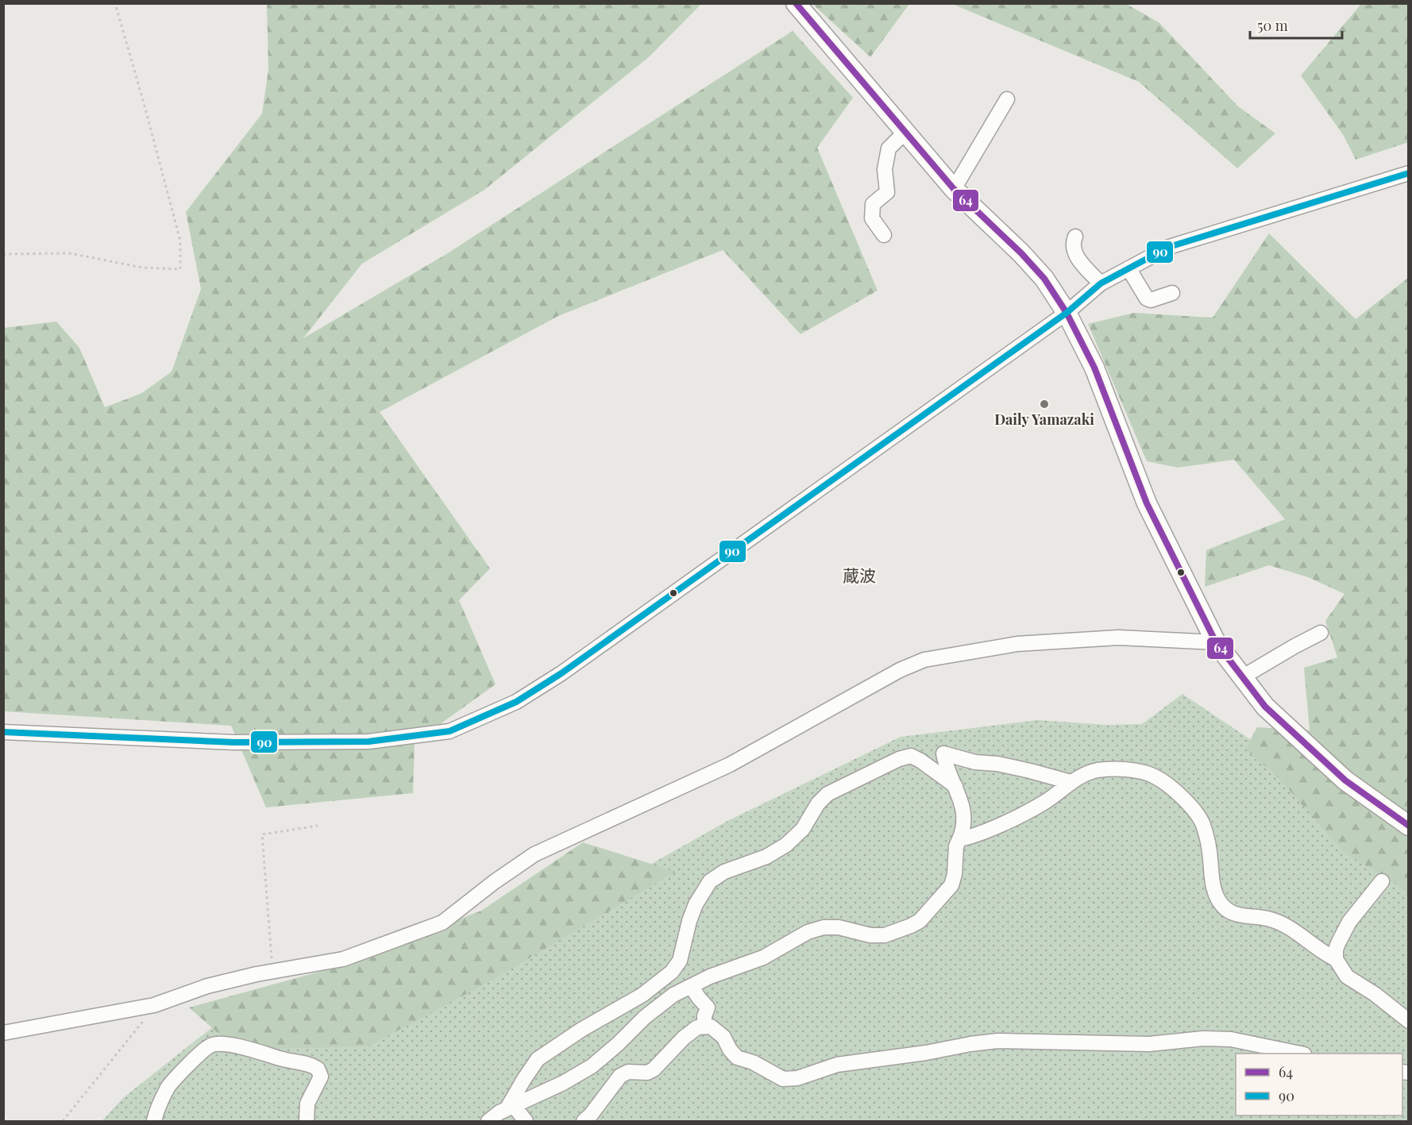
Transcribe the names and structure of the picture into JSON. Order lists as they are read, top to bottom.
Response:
{
  "districts": ["蔵波"],
  "places": ["Daily Yamazaki"],
  "lines": ["transit line 64", "transit line 90"],
  "legend": ["64", "90"],
  "scale_bar": "50 m"
}
